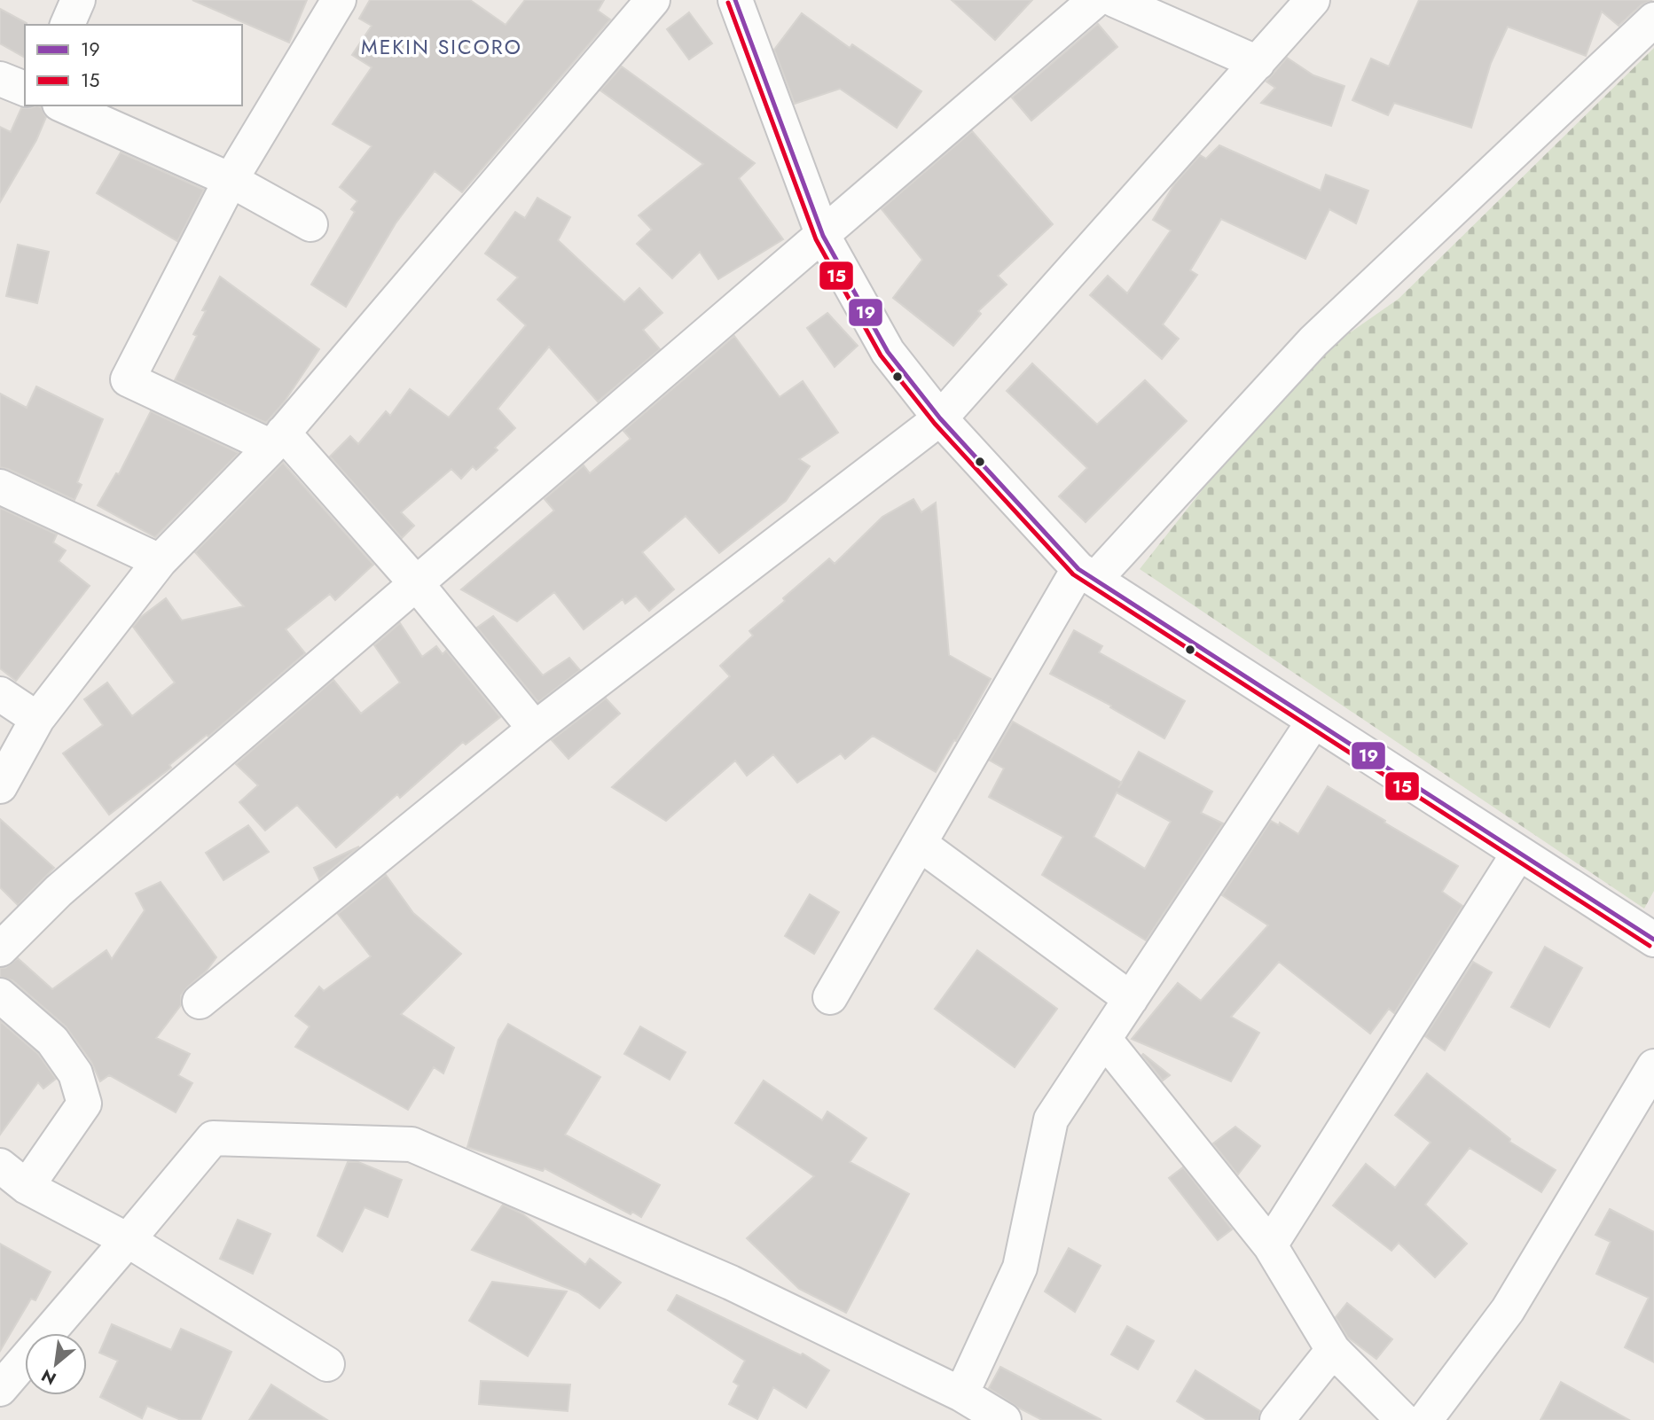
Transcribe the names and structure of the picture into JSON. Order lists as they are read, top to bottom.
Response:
{
  "districts": ["MEKIN SICORO"],
  "lines": ["transit line 19", "transit line 15"],
  "legend": ["19", "15"],
  "north": "bottom left"
}
